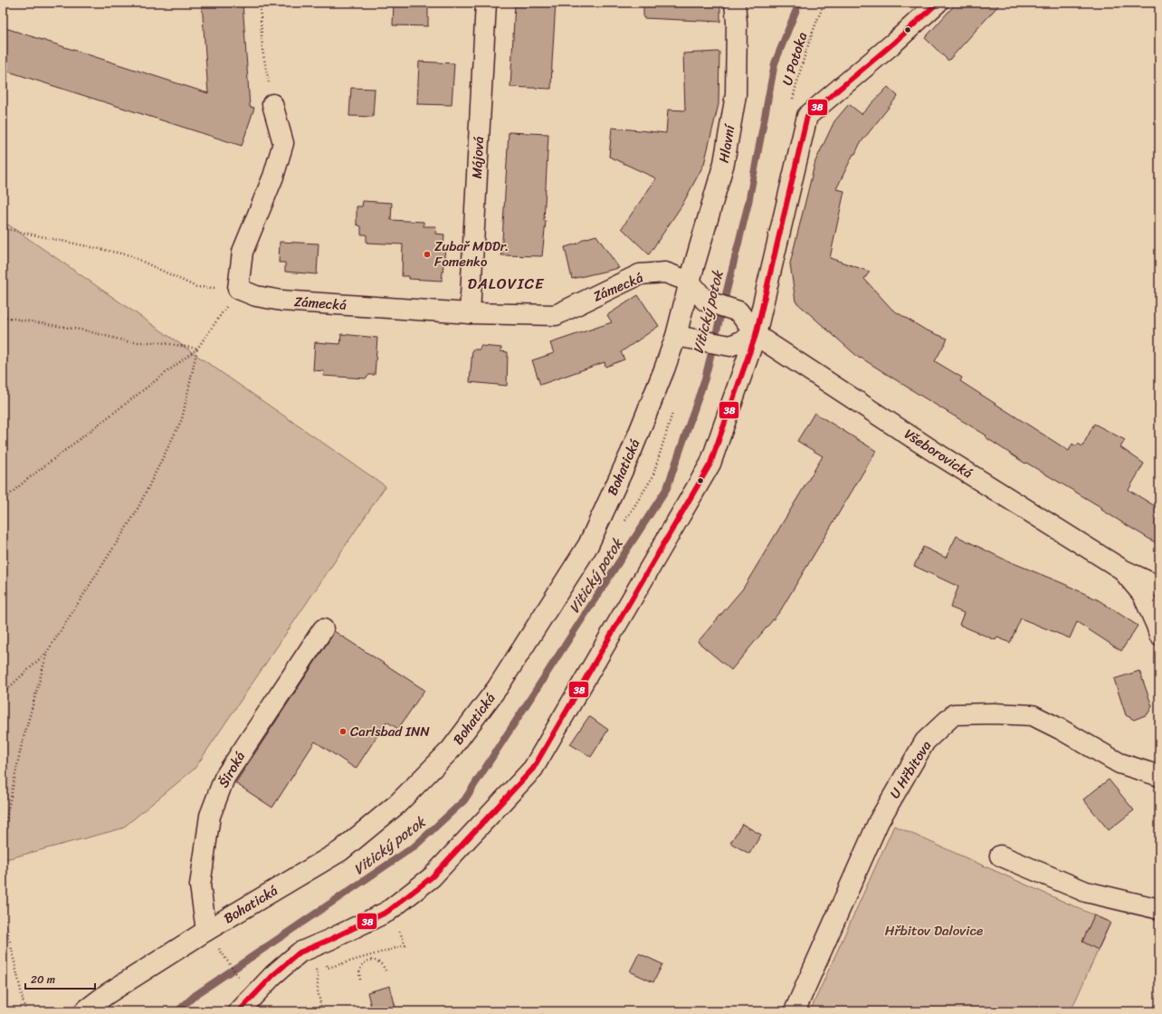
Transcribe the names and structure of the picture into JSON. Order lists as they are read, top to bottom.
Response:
{
  "streets": {
    "street": [
      "Hlavní",
      "Májová",
      "Zámecká",
      "Všeborovická",
      "Bohatická",
      "Široká",
      "U Hřbitova"
    ],
    "path": ["U Potoka"]
  },
  "crossings": [
    ["Hlavní", "Zámecká"],
    ["Hlavní", "Bohatická"],
    ["Májová", "Zámecká"],
    ["Zámecká", "Bohatická"],
    ["Bohatická", "Široká"]
  ],
  "districts": ["DALOVICE"],
  "water": ["Vitický potok"],
  "parks": ["Hřbitov Dalovice"],
  "places": ["Zubař MDDr. Fomenko", "Carlsbad INN"],
  "lines": ["transit line 38"],
  "scale_bar": "20 m"
}
